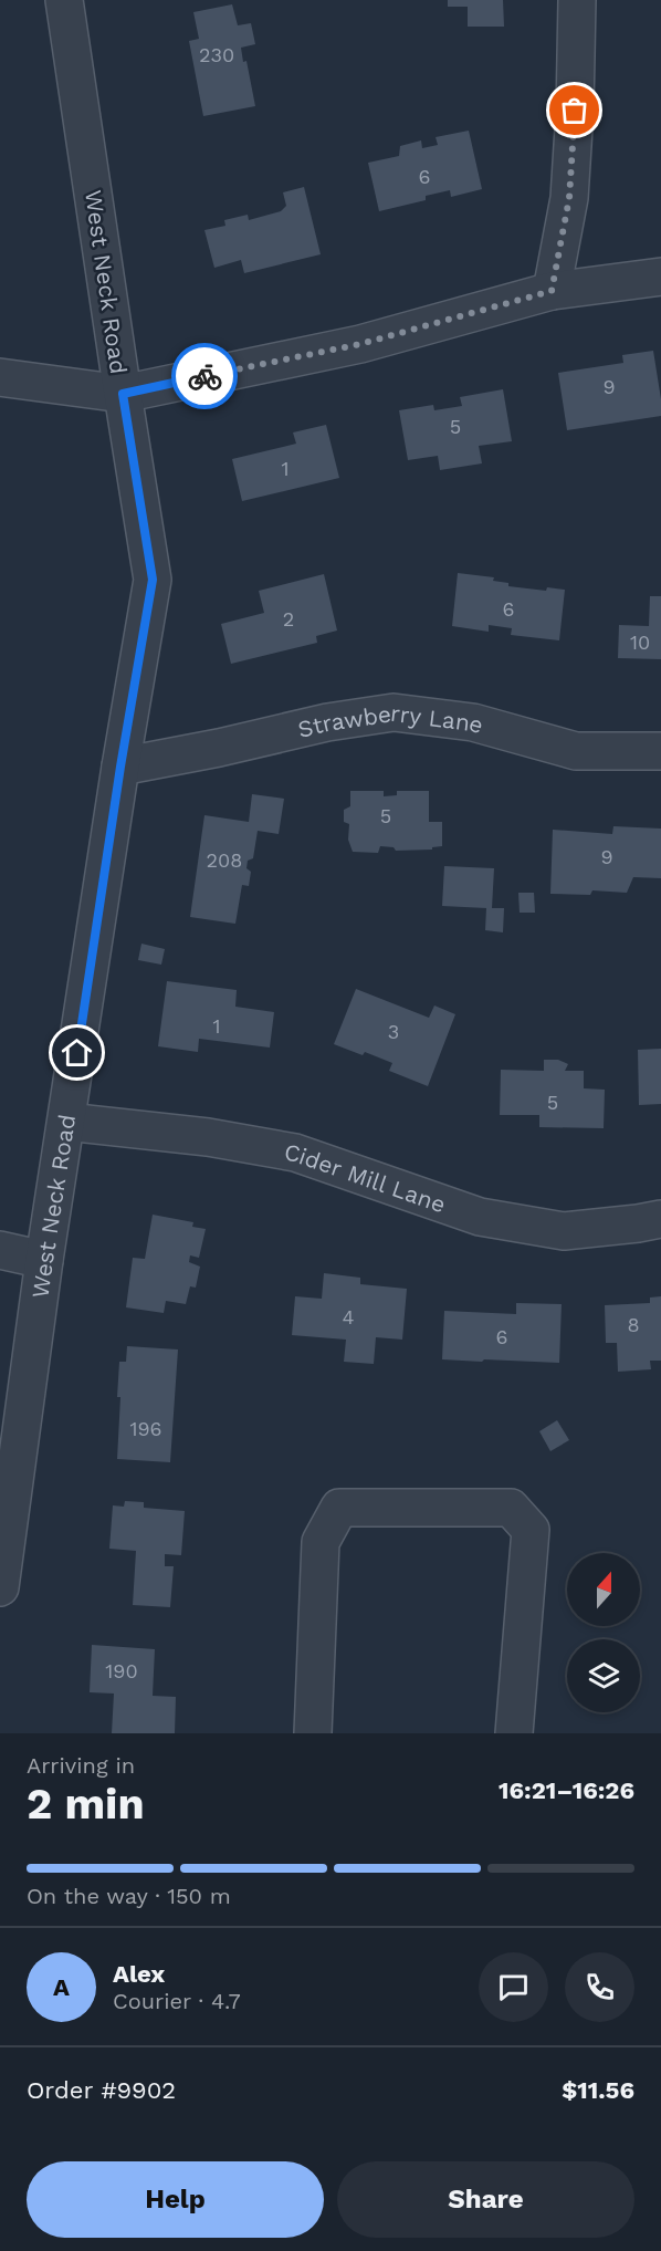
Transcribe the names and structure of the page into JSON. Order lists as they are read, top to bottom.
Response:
{
  "streets": {
    "street": ["West Neck Road", "Strawberry Lane", "Cider Mill Lane"]
  },
  "crossings": [
    ["West Neck Road", "Strawberry Lane"],
    ["West Neck Road", "Cider Mill Lane"]
  ],
  "house_numbers": [
    "230",
    "6",
    "9",
    "5",
    "1",
    "6",
    "2",
    "10",
    "5",
    "9",
    "208",
    "1",
    "3",
    "5",
    "4",
    "8",
    "6",
    "196",
    "190"
  ],
  "north": "top",
  "page": {
    "heading": ["2 min", "Arriving in", "16:21–16:26"],
    "panel": [
      "Alex",
      "Courier · 4.7",
      "Order #9902",
      "$11.56"
    ],
    "bar": "On the way · 150 m",
    "round": "A",
    "buttons": ["Help", "Share"]
  }
}
